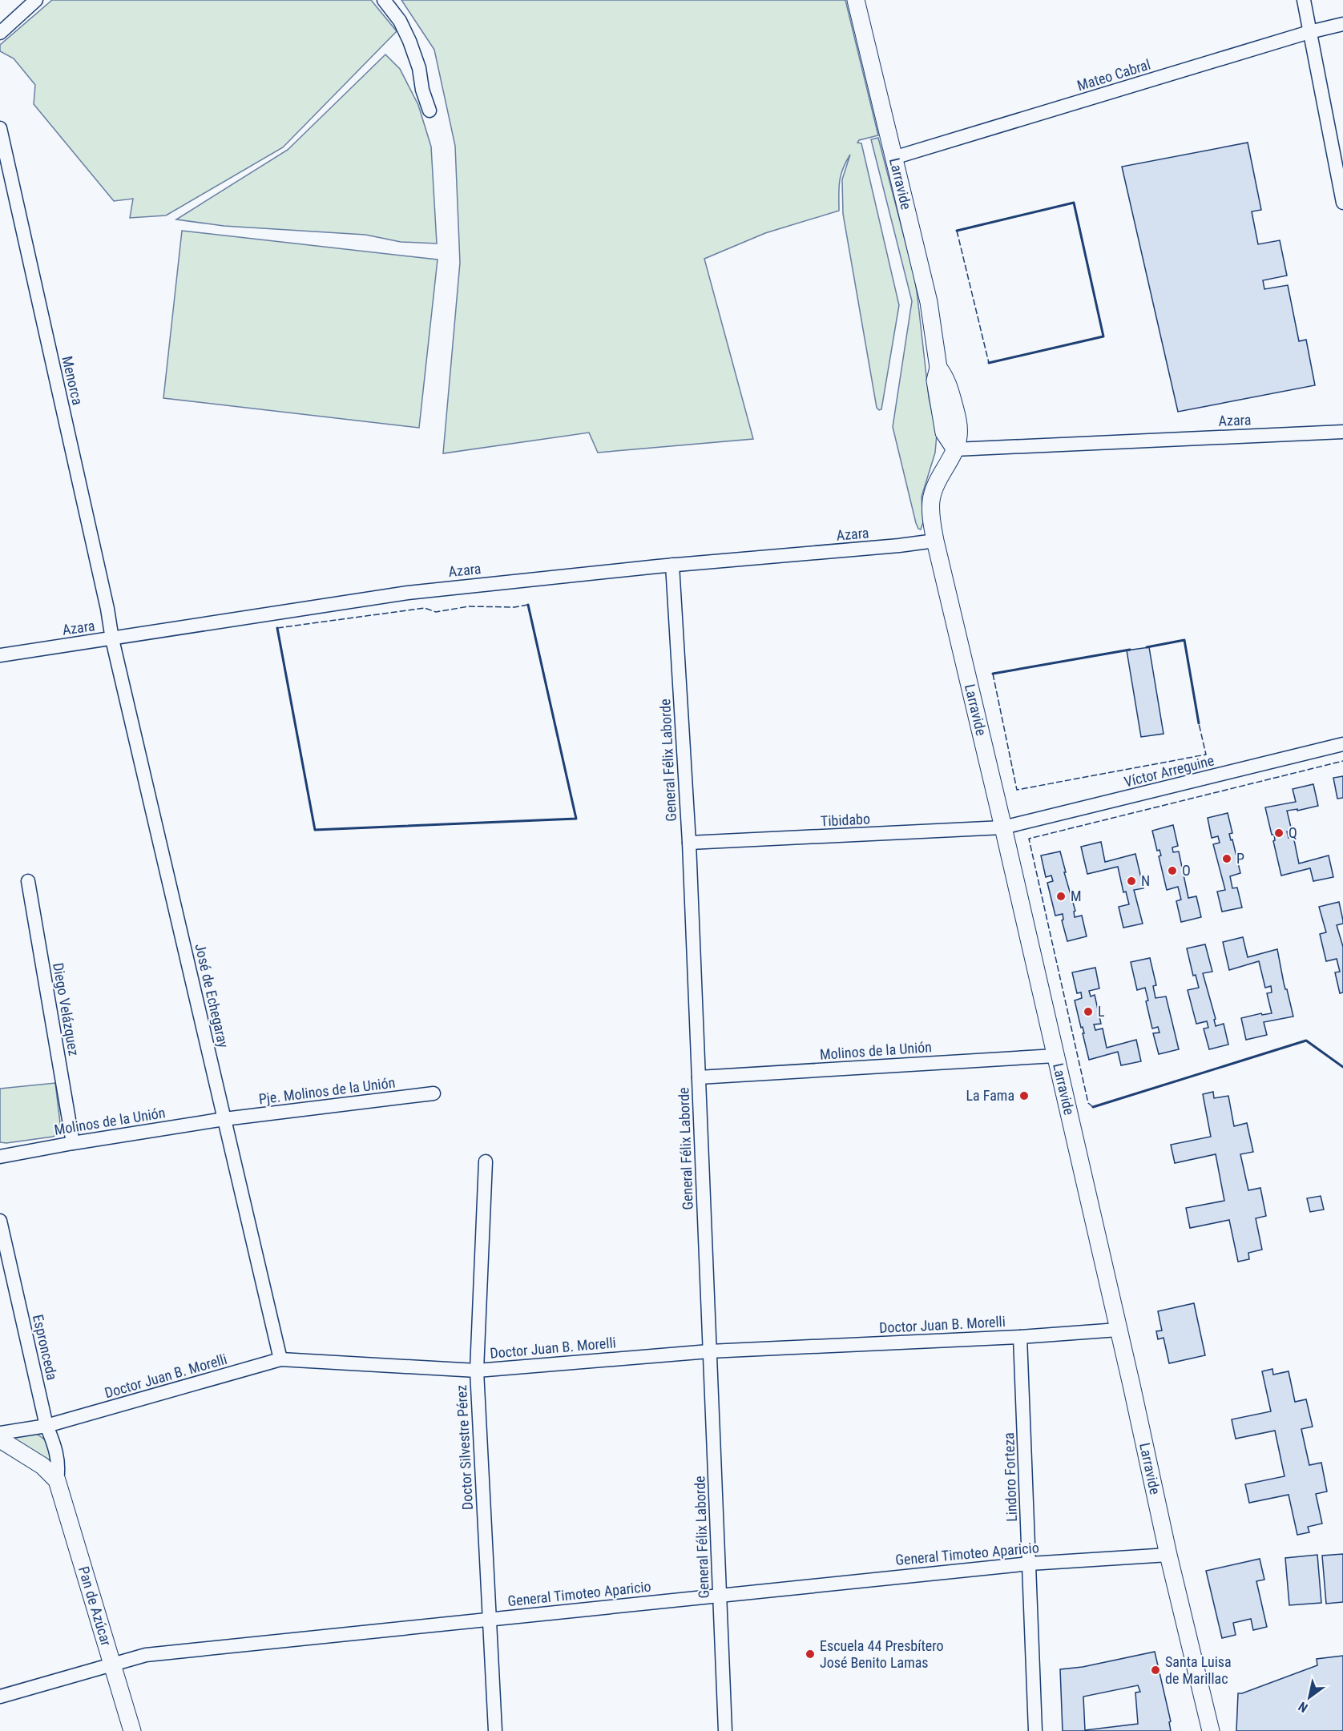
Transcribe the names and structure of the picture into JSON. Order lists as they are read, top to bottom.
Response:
{
  "streets": {
    "street": [
      "Mateo Cabral",
      "Larravide",
      "Menorca",
      "Azara",
      "General Félix Laborde",
      "Víctor Arreguine",
      "Tibidabo",
      "José de Echegaray",
      "Diego Velázquez",
      "Molinos de la Unión",
      "Pje. Molinos de la Unión",
      "Doctor Juan B. Morelli",
      "Espronceda",
      "Doctor Silvestre Pérez",
      "Lindoro Forteza",
      "General Timoteo Aparicio",
      "Pan de Azúcar"
    ]
  },
  "crossings": [
    ["Mateo Cabral", "Larravide"],
    ["Larravide", "Azara"],
    ["Larravide", "Víctor Arreguine"],
    ["Larravide", "Tibidabo"],
    ["Larravide", "Molinos de la Unión"],
    ["Larravide", "Doctor Juan B. Morelli"],
    ["Larravide", "General Timoteo Aparicio"],
    ["Menorca", "Azara"],
    ["Menorca", "José de Echegaray"],
    ["Azara", "General Félix Laborde"],
    ["Azara", "José de Echegaray"],
    ["General Félix Laborde", "Tibidabo"],
    ["General Félix Laborde", "Molinos de la Unión"],
    ["General Félix Laborde", "Doctor Juan B. Morelli"],
    ["General Félix Laborde", "General Timoteo Aparicio"],
    ["Víctor Arreguine", "Tibidabo"],
    ["José de Echegaray", "Molinos de la Unión"],
    ["José de Echegaray", "Pje. Molinos de la Unión"],
    ["José de Echegaray", "Doctor Juan B. Morelli"],
    ["Diego Velázquez", "Molinos de la Unión"],
    ["Molinos de la Unión", "Pje. Molinos de la Unión"],
    ["Doctor Juan B. Morelli", "Espronceda"],
    ["Doctor Juan B. Morelli", "Doctor Silvestre Pérez"],
    ["Doctor Juan B. Morelli", "Lindoro Forteza"],
    ["Espronceda", "Pan de Azúcar"],
    ["Doctor Silvestre Pérez", "General Timoteo Aparicio"],
    ["Lindoro Forteza", "General Timoteo Aparicio"],
    ["General Timoteo Aparicio", "Pan de Azúcar"]
  ],
  "places": [
    "Q",
    "P",
    "O",
    "N",
    "M",
    "L",
    "La Fama",
    "Escuela 44 Presbítero José Benito Lamas",
    "Santa Luisa de Marillac"
  ],
  "north": "bottom left"
}
